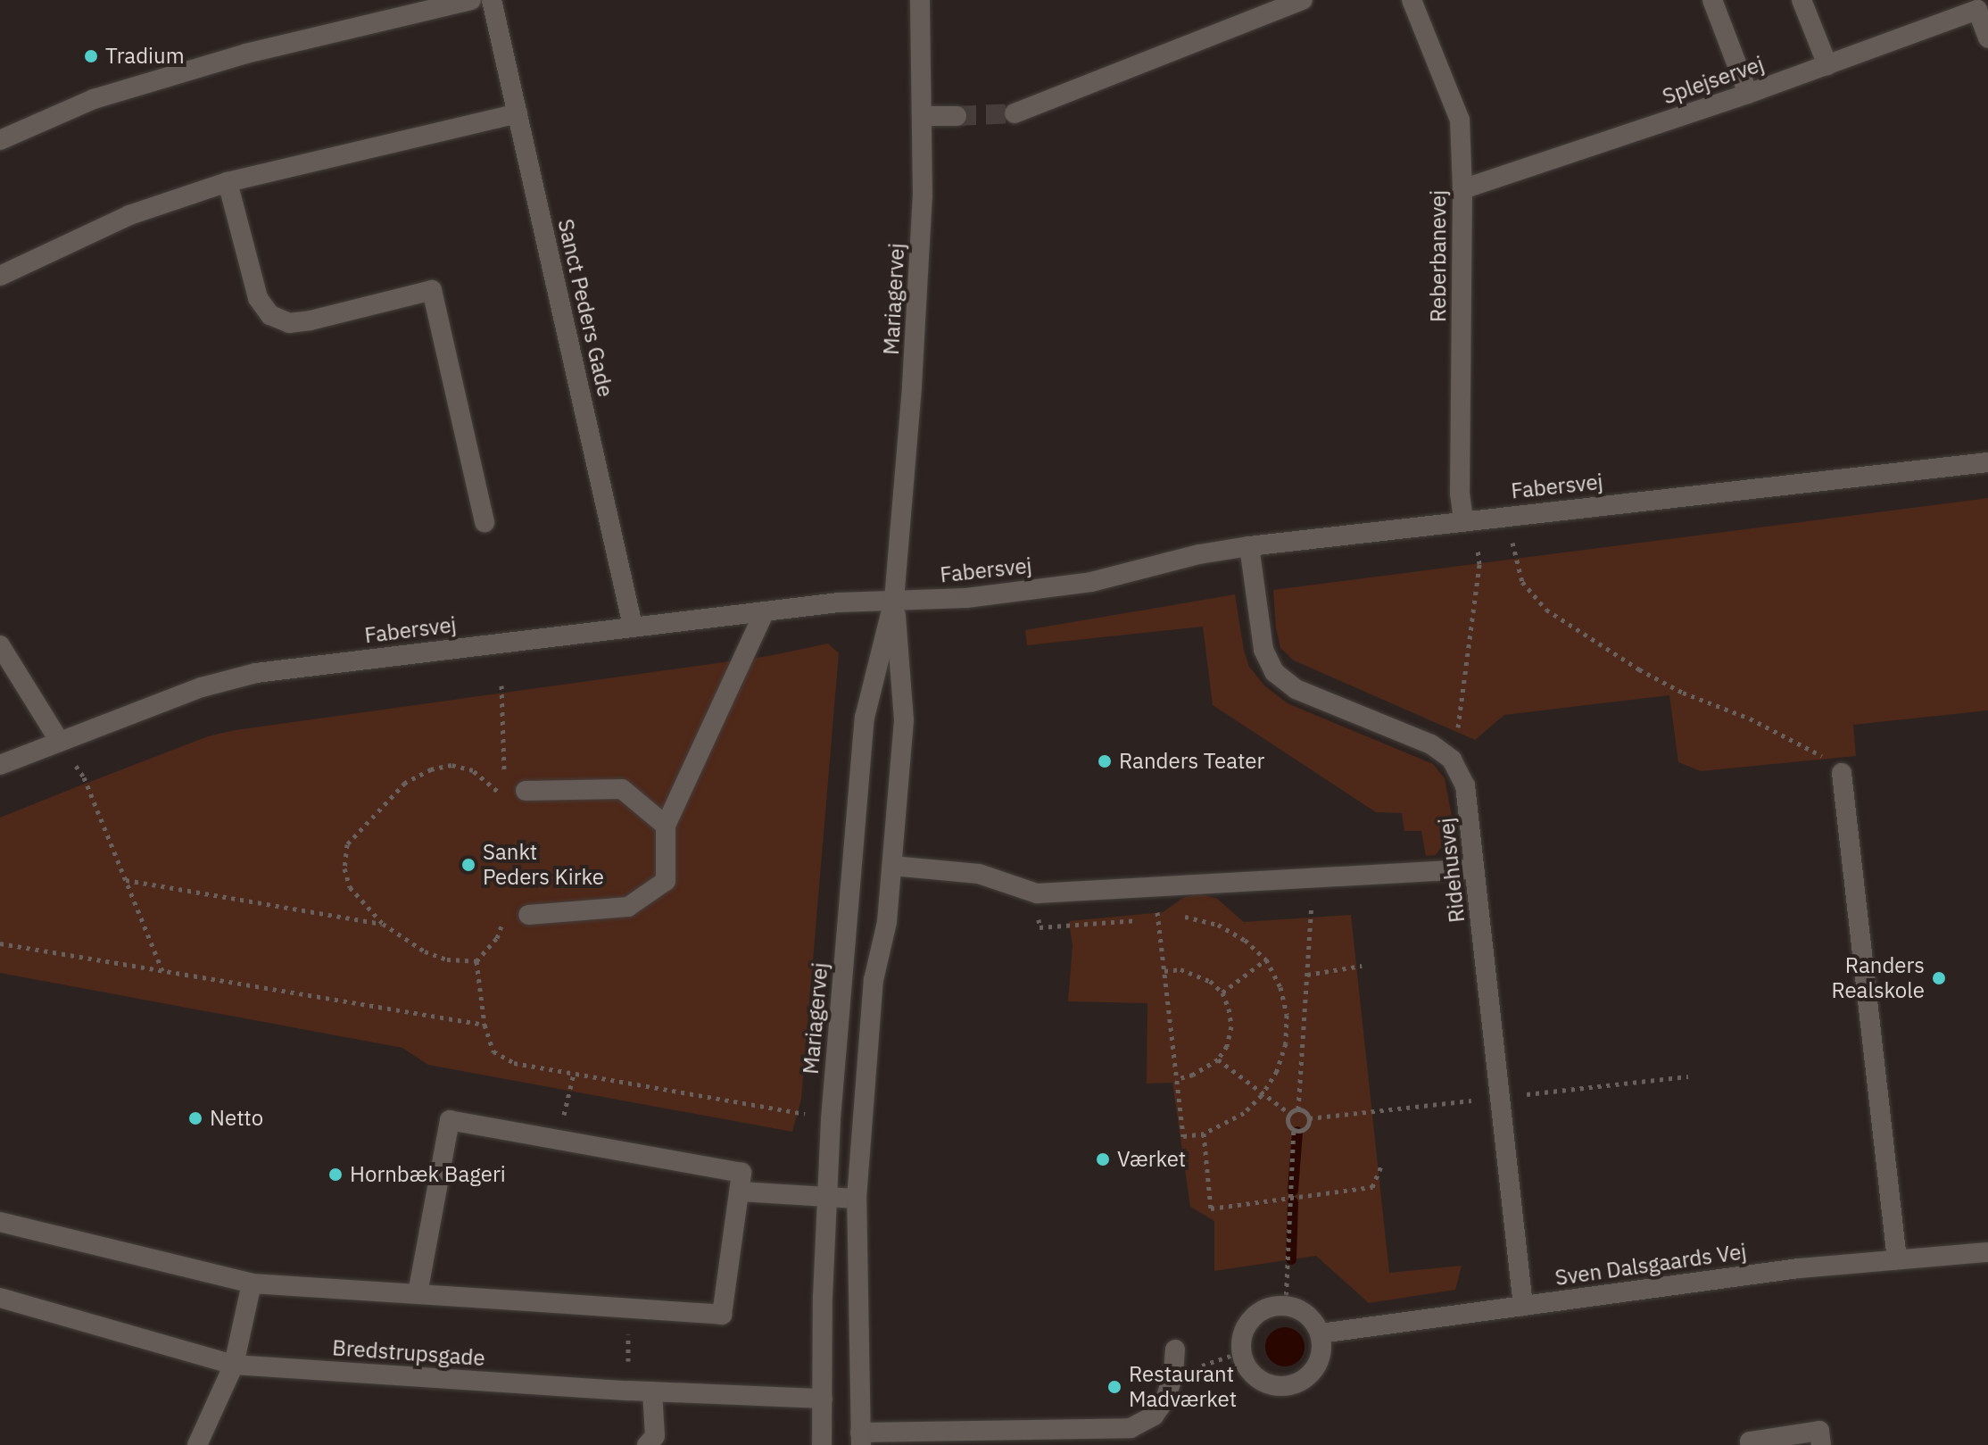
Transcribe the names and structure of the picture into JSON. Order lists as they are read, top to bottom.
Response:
{
  "streets": {
    "street": [
      "Splejservej",
      "Reberbanevej",
      "Mariagervej",
      "Sanct Peders Gade",
      "Fabersvej",
      "Ridehusvej",
      "Sven Dalsgaards Vej",
      "Bredstrupsgade"
    ]
  },
  "crossings": [
    ["Splejservej", "Reberbanevej"],
    ["Reberbanevej", "Fabersvej"],
    ["Mariagervej", "Fabersvej"],
    ["Mariagervej", "Bredstrupsgade"],
    ["Sanct Peders Gade", "Fabersvej"],
    ["Fabersvej", "Ridehusvej"],
    ["Ridehusvej", "Sven Dalsgaards Vej"]
  ],
  "places": [
    "Tradium",
    "Randers Teater",
    "Sankt Peders Kirke",
    "Randers Realskole",
    "Netto",
    "Værket",
    "Hornbæk Bageri",
    "Restaurant Madværket"
  ]
}
